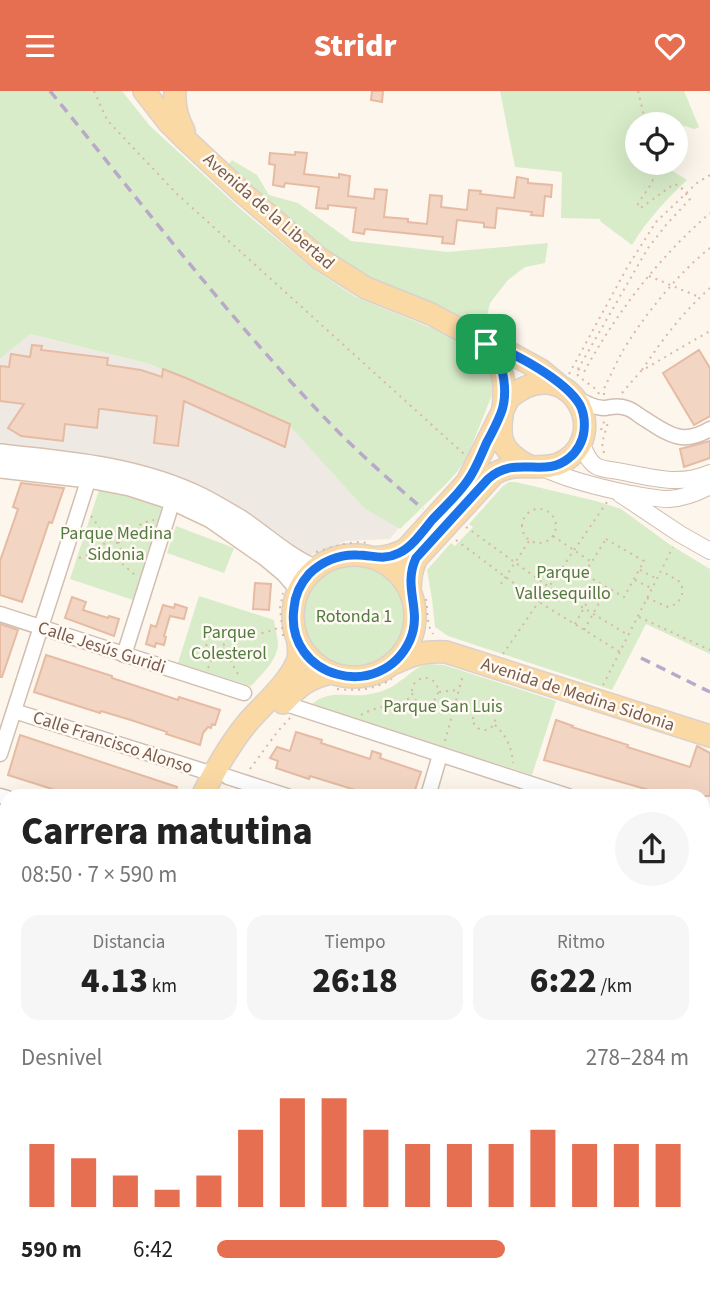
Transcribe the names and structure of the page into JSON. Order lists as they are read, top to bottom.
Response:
{
  "streets": {
    "main road": ["Avenida de la Libertad", "Avenida de Medina Sidonia"],
    "street": ["Calle Jesús Guridi", "Calle Francisco Alonso"]
  },
  "parks": [
    "Parque Medina Sidonia",
    "Parque Vallesequillo",
    "Rotonda 1",
    "Parque Colesterol",
    "Parque San Luis"
  ],
  "page": {
    "header": "Stridr",
    "heading": ["Carrera matutina", "08:50 · 7 × 590 m"],
    "stats": [
      ["Distancia", "4.13 km"],
      ["Tiempo", "26:18"],
      ["Ritmo", "6:22 /km"]
    ],
    "chart": ["Desnivel", "278–284 m"],
    "list": [
      {
        "name": "590 m",
        "note": "6:42"
      }
    ]
  }
}
